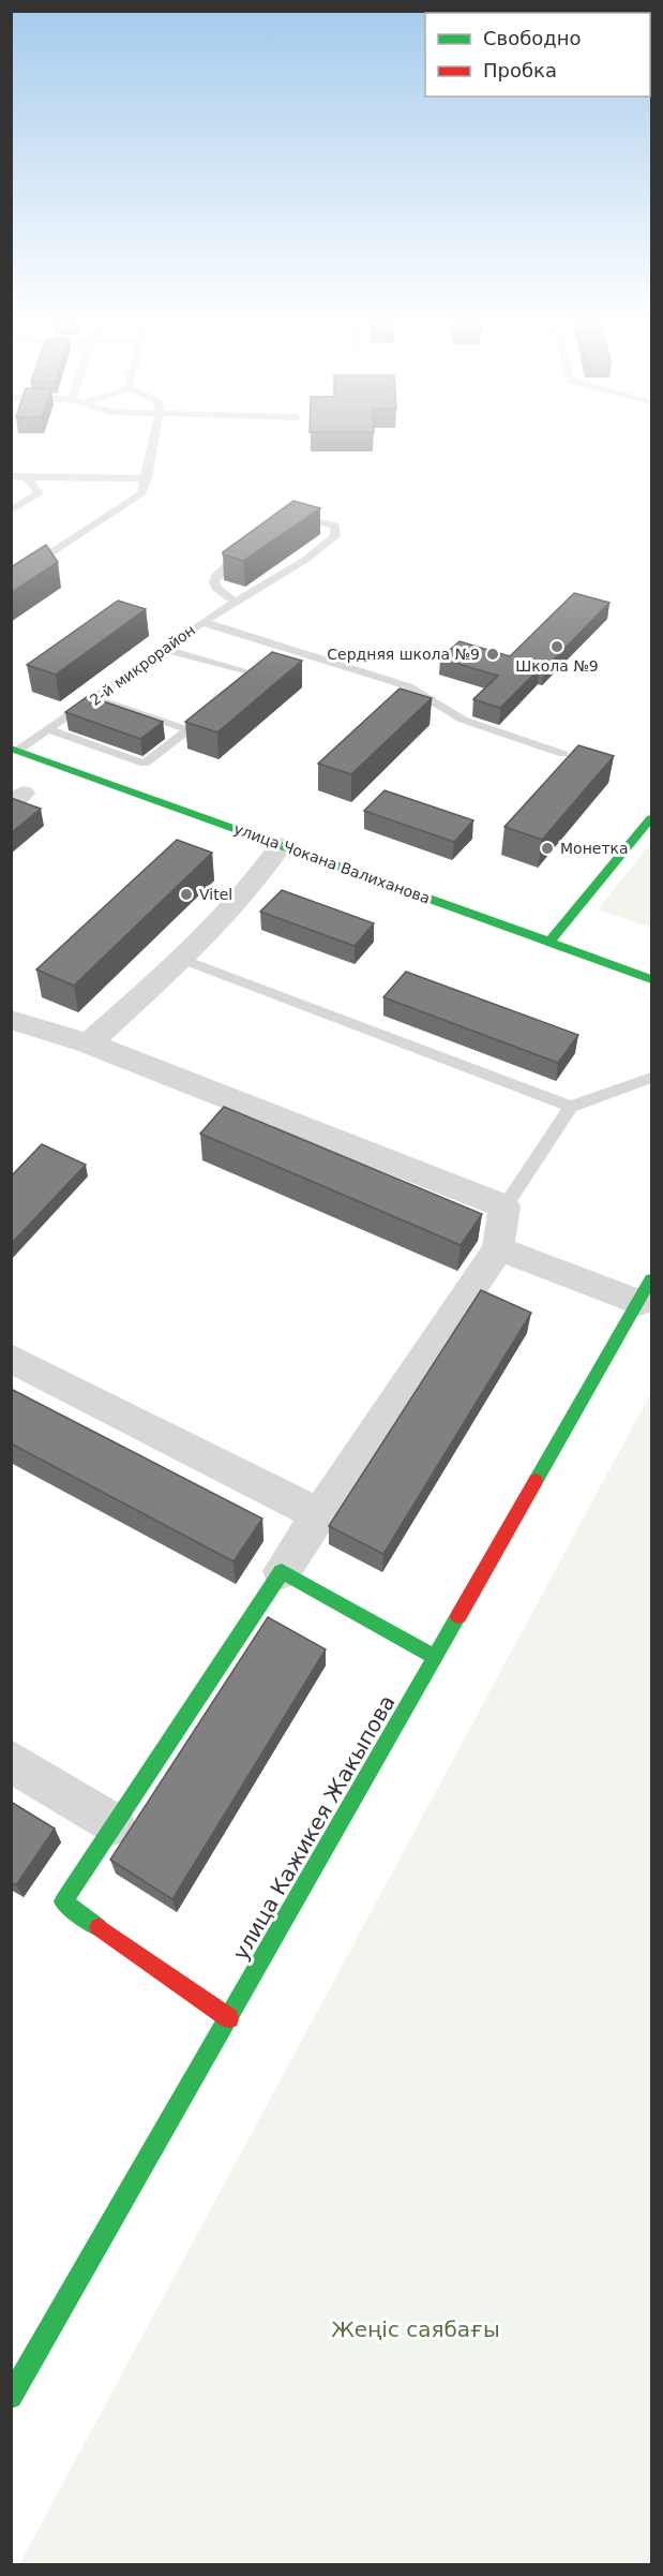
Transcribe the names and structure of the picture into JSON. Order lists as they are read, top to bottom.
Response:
{
  "streets": {
    "street": ["улица Чокана Валиханова", "улица Кажикея Жакыпова"],
    "lane": ["2-й микрорайон"]
  },
  "crossings": [
    ["2-й микрорайон", "улица Чокана Валиханова"]
  ],
  "parks": ["Жеңіс саябағы"],
  "places": [
    "Школа №9",
    "Сердняя школа №9",
    "Монетка",
    "Vitel"
  ],
  "legend": ["Свободно", "Пробка"]
}
